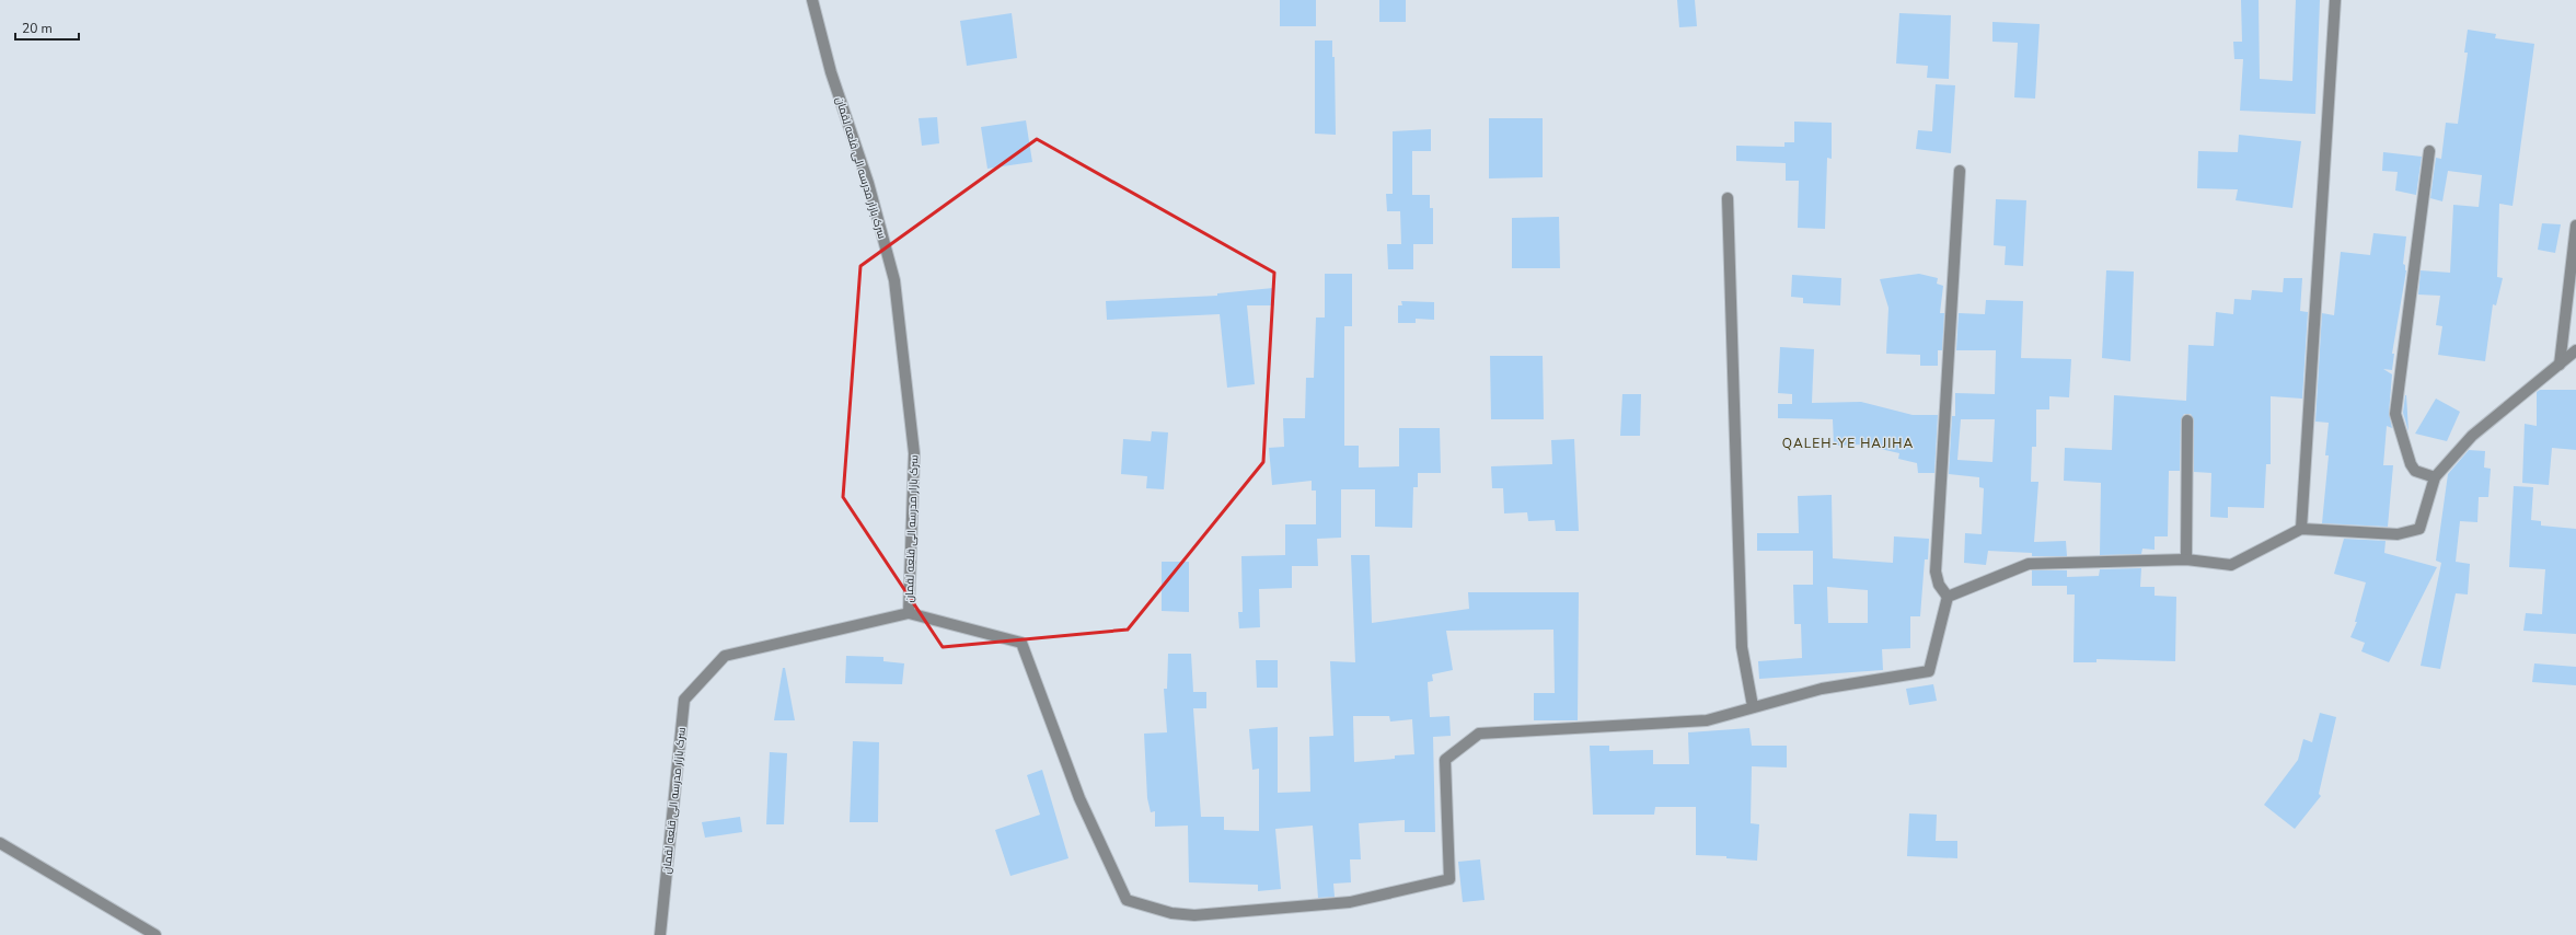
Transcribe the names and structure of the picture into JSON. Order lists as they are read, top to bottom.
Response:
{
  "streets": {
    "street": ["سرک بازار مدرسه الی قلعه لقمان"]
  },
  "districts": ["QALEH-YE HAJIHA"],
  "scale_bar": "20 m"
}
